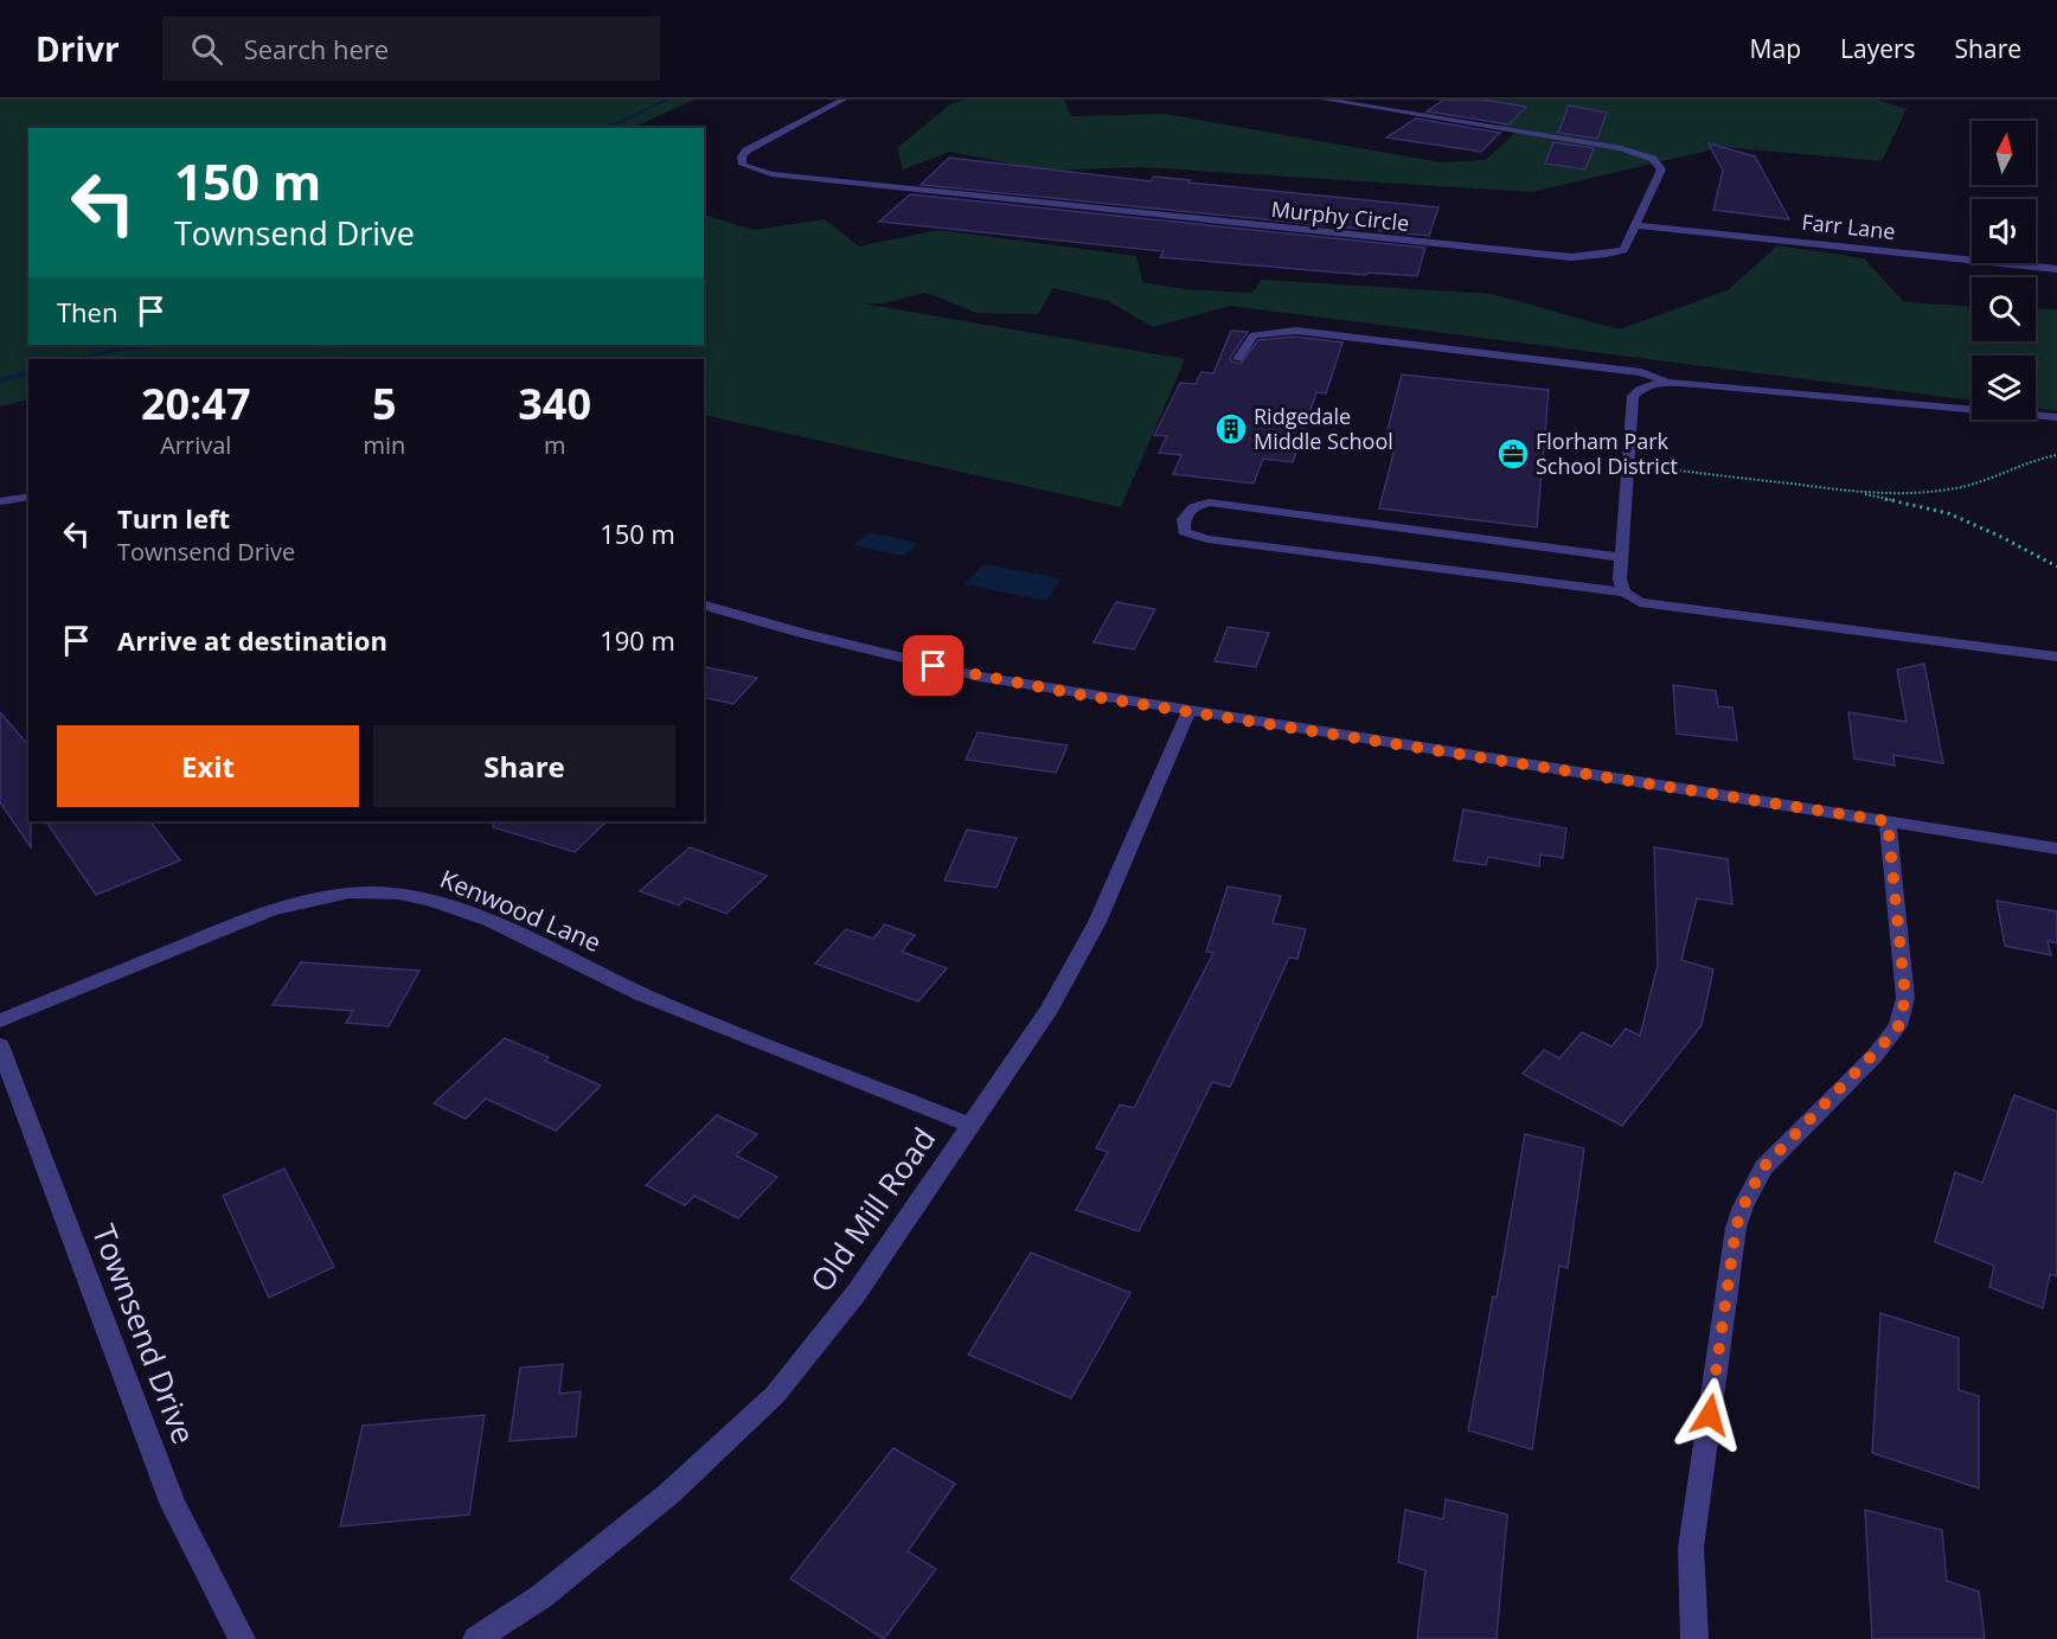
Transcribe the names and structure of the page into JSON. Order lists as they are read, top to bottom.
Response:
{
  "streets": {
    "street": [
      "Murphy Circle",
      "Farr Lane",
      "Kenwood Lane",
      "Old Mill Road",
      "Townsend Drive"
    ]
  },
  "crossings": [
    ["Murphy Circle", "Farr Lane"],
    ["Kenwood Lane", "Old Mill Road"]
  ],
  "places": {
    "building": ["Ridgedale Middle School"],
    "office": ["Florham Park School District"]
  },
  "north": "top",
  "page": {
    "header": "Drivr",
    "search": "Search here",
    "nav": ["Map", "Layers", "Share"],
    "turn": ["150 m", "Townsend Drive"],
    "then": "Then",
    "eta": [
      "20:47",
      "Arrival",
      "5",
      "min",
      "340",
      "m"
    ],
    "list": [
      {
        "name": "Turn left",
        "note": "Townsend Drive",
        "value": "150 m"
      },
      {
        "name": "Arrive at destination",
        "value": "190 m"
      }
    ],
    "buttons": ["Exit", "Share"]
  }
}
